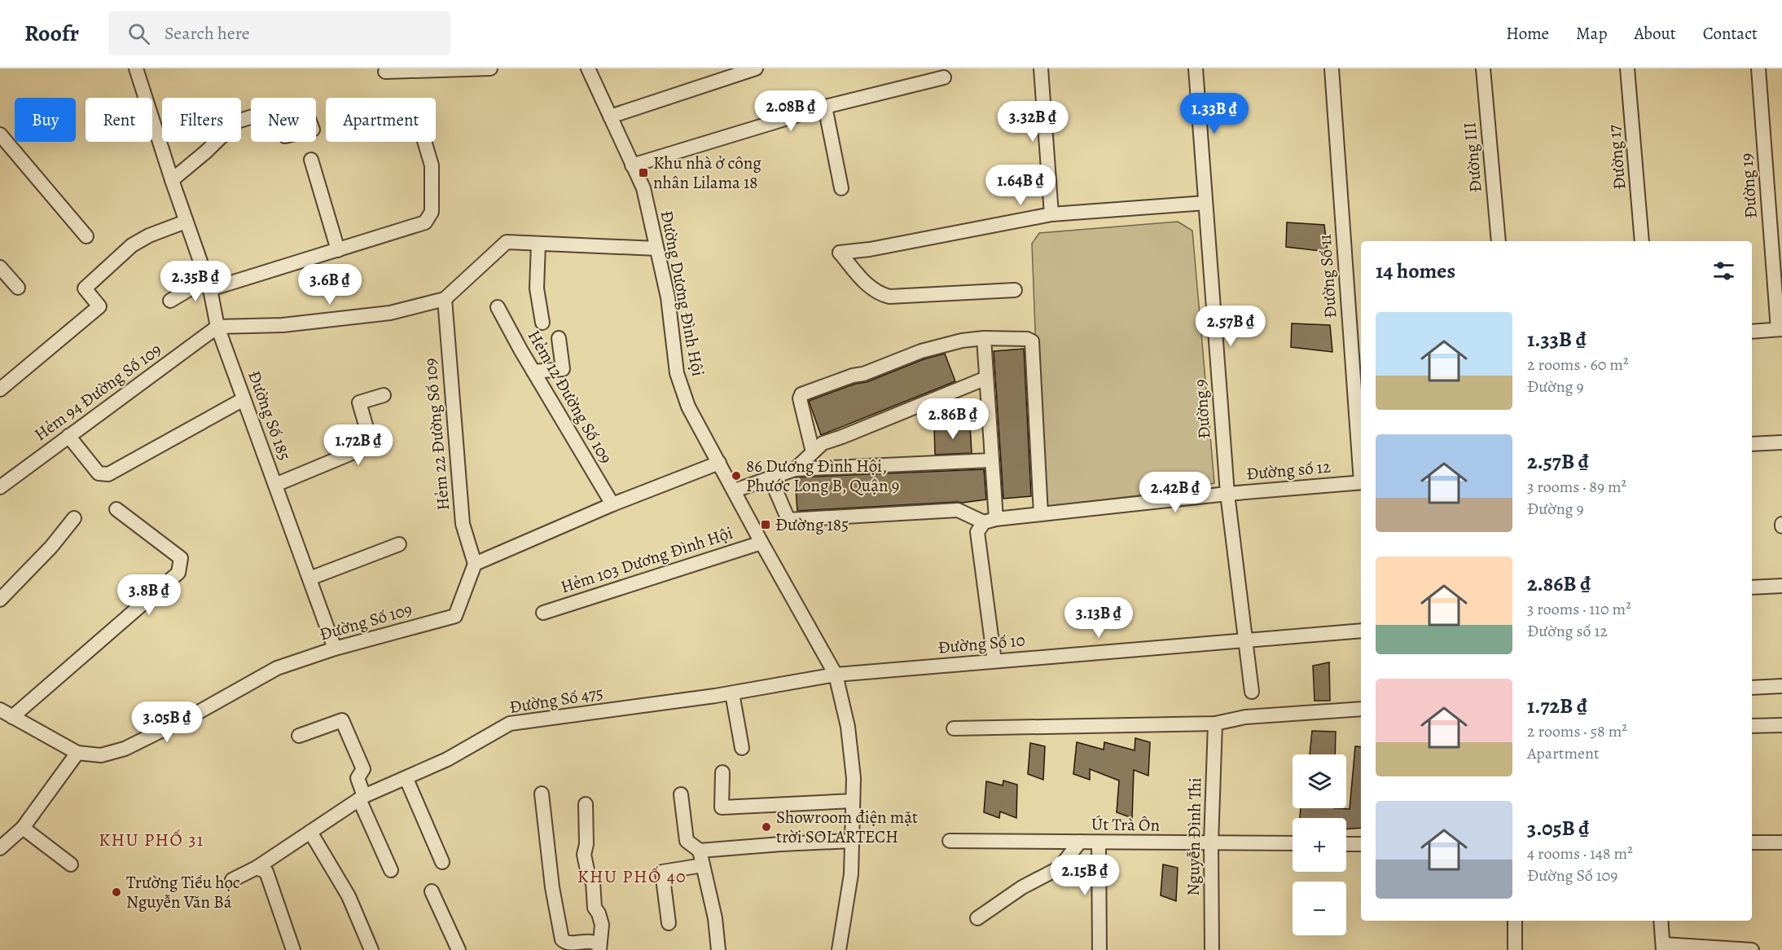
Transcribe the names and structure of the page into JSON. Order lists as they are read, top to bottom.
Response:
{
  "streets": {
    "street": [
      "Đường III",
      "Đường 17",
      "Đường 19",
      "Đường Số 11",
      "Đường Dương Đình Hội",
      "Hẻm 94 Đường Số 109",
      "Hẻm 12 Đường Số 109",
      "Đường 9",
      "Đường Số 185",
      "Hẻm 22 Đường Số 109",
      "Đường số 12",
      "Hẻm 103 Dương Đình Hội",
      "Đường Số 109",
      "Đường Số 10",
      "Đường Số 475",
      "Út Trà Ôn",
      "Nguyễn Đình Thi"
    ]
  },
  "crossings": [
    ["Đường Dương Đình Hội", "Hẻm 103 Dương Đình Hội"],
    ["Đường Dương Đình Hội", "Đường Số 10"],
    ["Đường Dương Đình Hội", "Đường Số 475"],
    ["Hẻm 94 Đường Số 109", "Đường Số 185"],
    ["Đường 9", "Đường số 12"],
    ["Đường 9", "Đường Số 10"],
    ["Đường Số 185", "Đường Số 109"],
    ["Hẻm 22 Đường Số 109", "Đường Số 109"],
    ["Đường Số 10", "Đường Số 475"],
    ["Út Trà Ôn", "Nguyễn Đình Thi"]
  ],
  "districts": ["KHU PHỐ 31", "KHU PHỐ 40"],
  "places": {
    "transit": ["Khu nhà ở công nhân Lilama 18", "Đường 185"],
    "other": ["86 Dương Đình Hội, Phước Long B, Quận 9", "Showroom điện mặt trời SOLARTECH", "Trường Tiểu học Nguyễn Văn Bá"]
  },
  "page": {
    "header": "Roofr",
    "search": "Search here",
    "nav": [
      "Home",
      "Map",
      "About",
      "Contact"
    ],
    "price": [
      "2.08B ₫",
      "1.33B ₫",
      "3.32B ₫",
      "1.64B ₫",
      "2.35B ₫",
      "3.6B ₫",
      "2.57B ₫",
      "2.86B ₫",
      "1.72B ₫",
      "2.42B ₫",
      "3.8B ₫",
      "3.13B ₫",
      "3.05B ₫",
      "2.15B ₫"
    ],
    "chip": [
      "Buy",
      "Rent",
      "Filters",
      "New",
      "Apartment"
    ],
    "heading": "14 homes",
    "list": [
      {
        "name": "1.33B ₫",
        "note": "2 rooms · 60 m² · Đường 9"
      },
      {
        "name": "2.57B ₫",
        "note": "3 rooms · 89 m² · Đường 9"
      },
      {
        "name": "2.86B ₫",
        "note": "3 rooms · 110 m² · Đường số 12"
      },
      {
        "name": "1.72B ₫",
        "note": "2 rooms · 58 m² · Apartment"
      },
      {
        "name": "3.05B ₫",
        "note": "4 rooms · 148 m² · Đường Số 109"
      }
    ],
    "map_buttons": ["+", "−"]
  }
}
